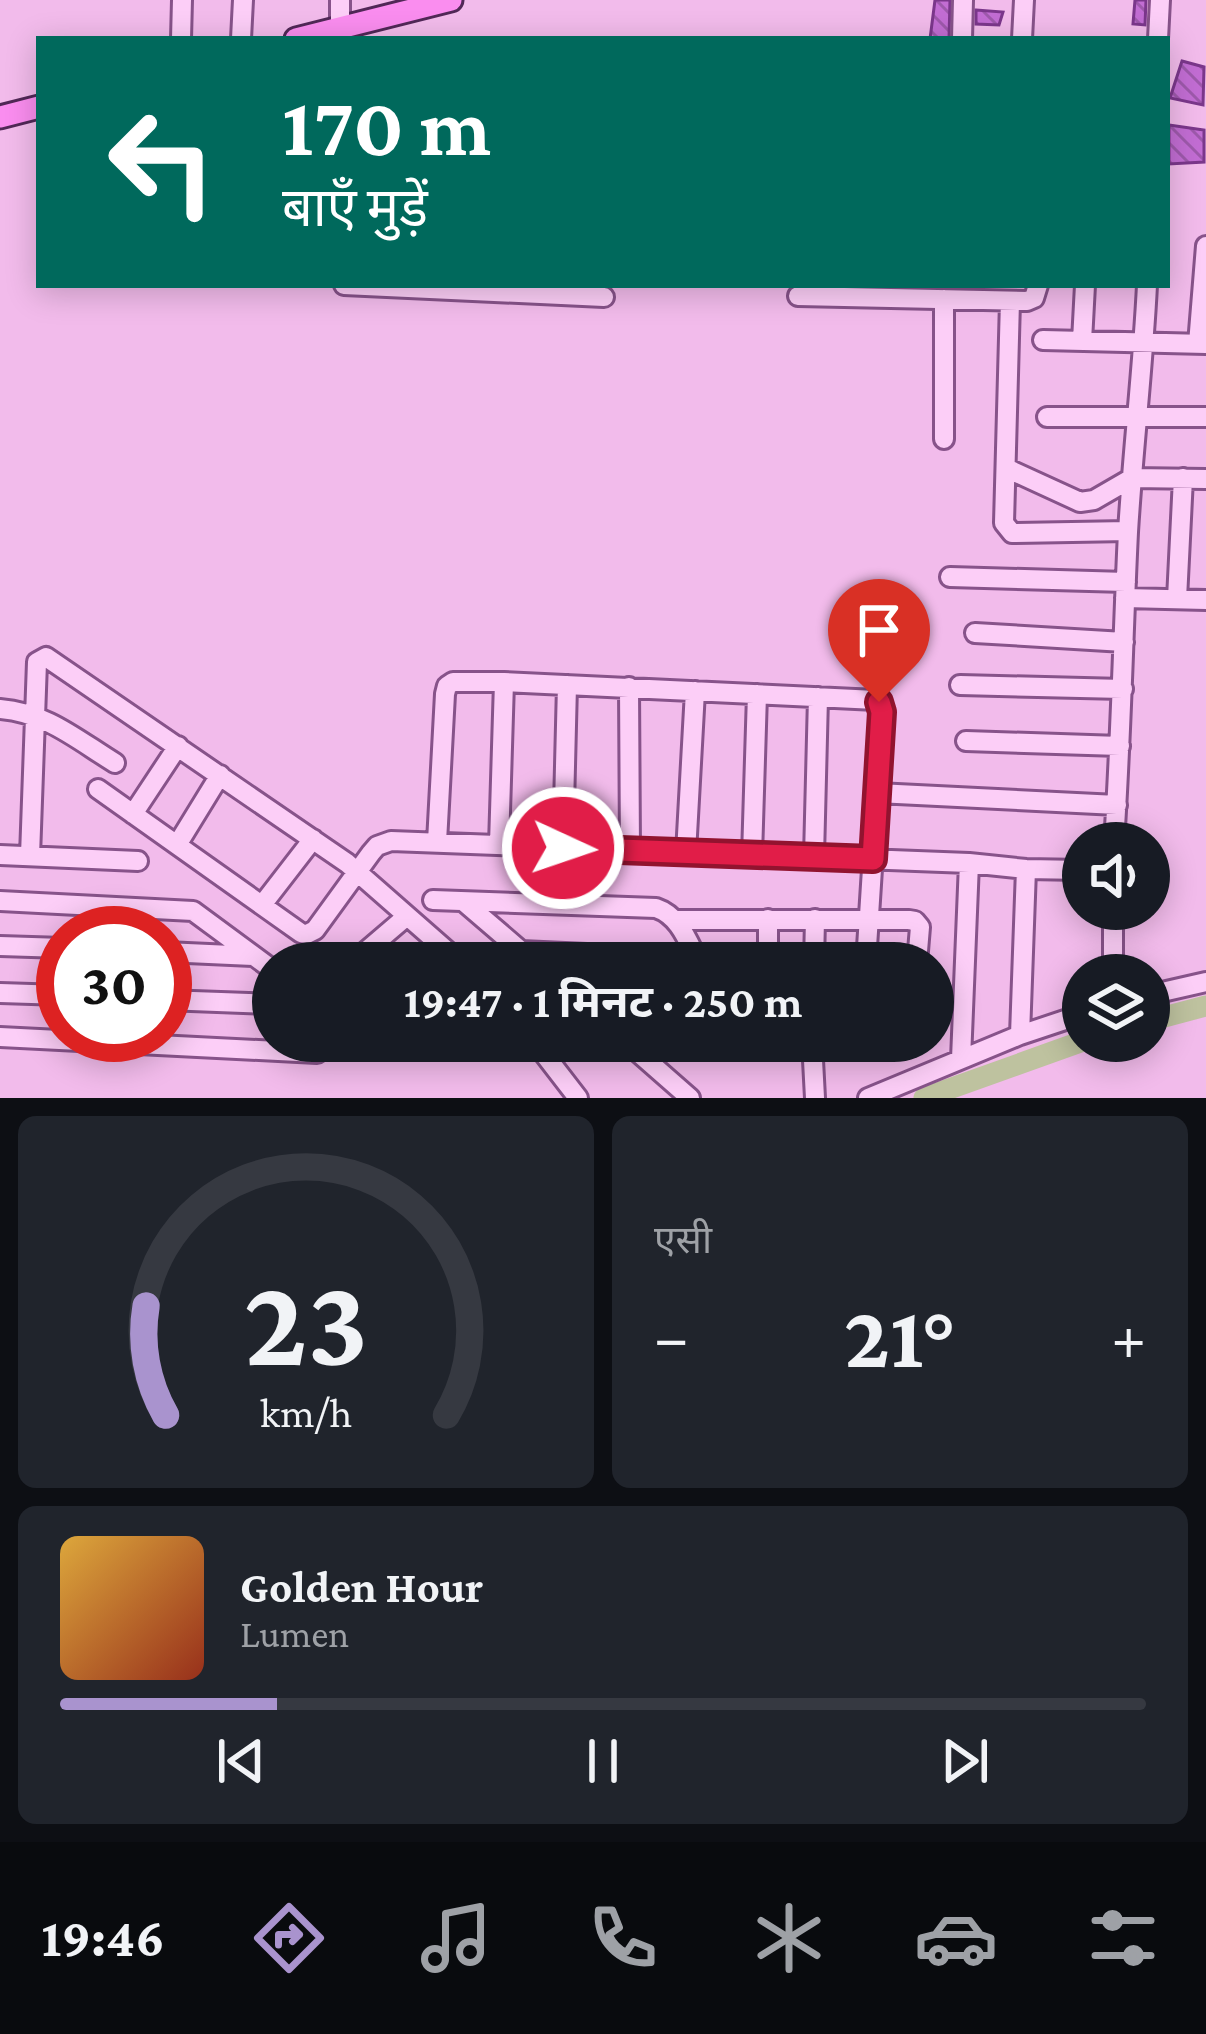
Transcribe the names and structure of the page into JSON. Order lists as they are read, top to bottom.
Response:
{
  "page": {
    "turn": ["170 m", "बाएँ मुड़ें"],
    "limit": "30",
    "trip": "19:47 · 1 मिनट · 250 m",
    "tile": "एसी",
    "heat": ["−", "21°", "+"],
    "song": ["Golden Hour", "Lumen"],
    "tabs": "19:46",
    "gauge": ["23", "km/h"]
  }
}
